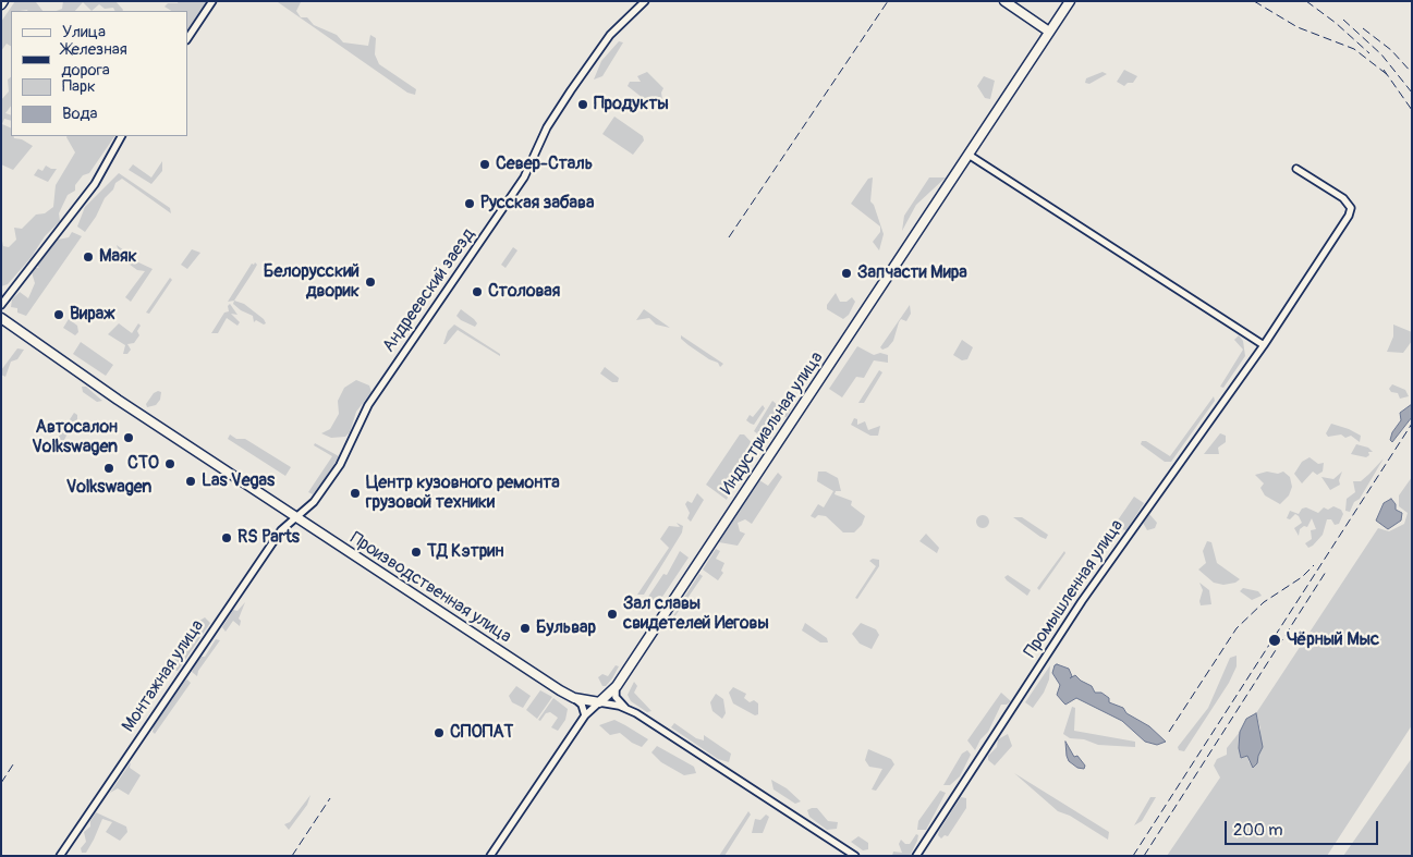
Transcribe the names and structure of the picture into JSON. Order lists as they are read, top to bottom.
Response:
{
  "streets": {
    "main road": ["Индустриальная улица", "Производственная улица"],
    "street": ["Андреевский заезд", "Промышленная улица", "Монтажная улица"]
  },
  "crossings": [
    ["Андреевский заезд", "Производственная улица"],
    ["Андреевский заезд", "Монтажная улица"],
    ["Индустриальная улица", "Производственная улица"],
    ["Производственная улица", "Монтажная улица"]
  ],
  "places": [
    "Продукты",
    "Север-Сталь",
    "Русская забава",
    "Маяк",
    "Запчасти Мира",
    "Белорусский дворик",
    "Столовая",
    "Вираж",
    "Автосалон Volkswagen",
    "СТО",
    "Volkswagen",
    "Las Vegas",
    "Центр кузовного ремонта грузовой техники",
    "RS Parts",
    "ТД Кэтрин",
    "Зал славы свидетелей Иеговы",
    "Бульвар",
    "Чёрный Мыс",
    "СПОПАТ"
  ],
  "legend": [
    "Улица",
    "Железная дорога",
    "Парк",
    "Вода"
  ],
  "scale_bar": "200 m"
}
